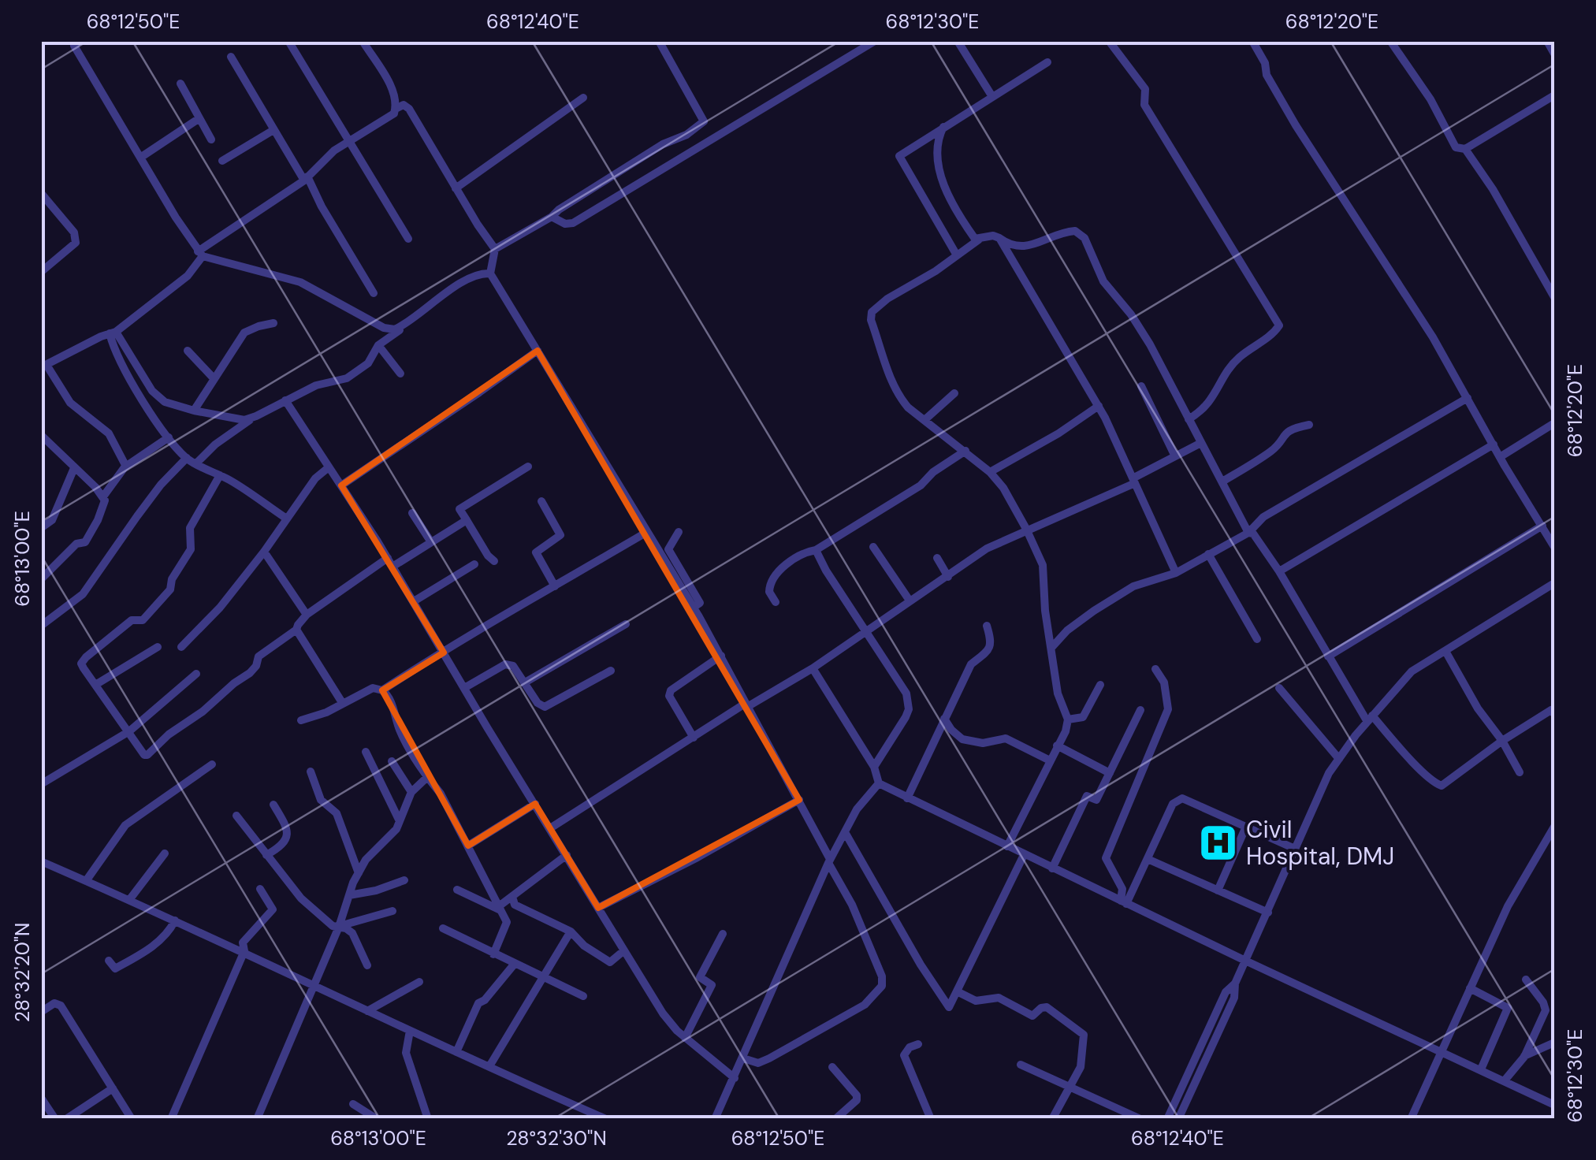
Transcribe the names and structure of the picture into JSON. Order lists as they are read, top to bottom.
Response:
{
  "places": {
    "hospital": ["Civil Hospital, DMJ"]
  },
  "coordinates": [
    "68°12'50\"E",
    "68°12'40\"E",
    "68°12'30\"E",
    "68°12'20\"E",
    "68°13'00\"E",
    "28°32'20\"N",
    "28°32'30\"N"
  ]
}
